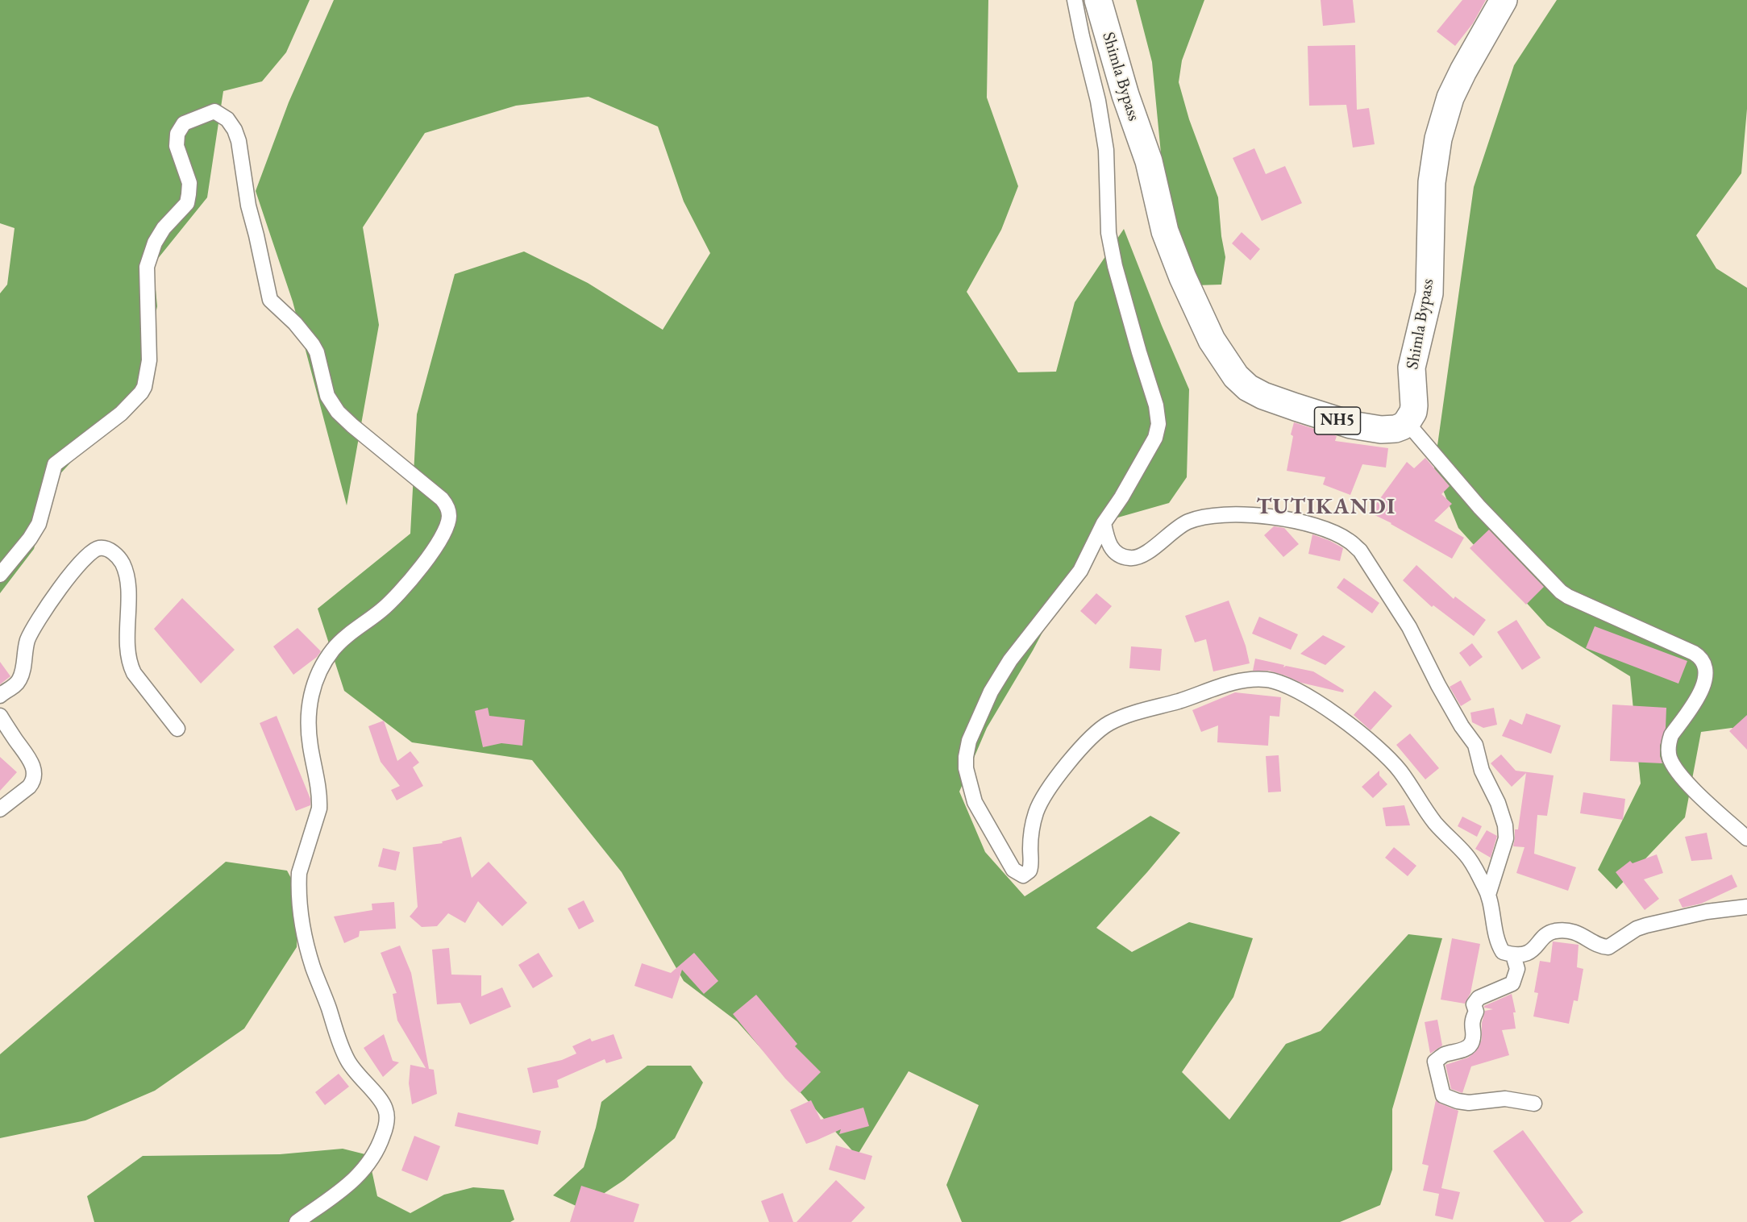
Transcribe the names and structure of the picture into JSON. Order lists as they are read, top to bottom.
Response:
{
  "streets": {
    "highway": ["Shimla Bypass", "NH5"]
  },
  "districts": ["TUTIKANDI"]
}
